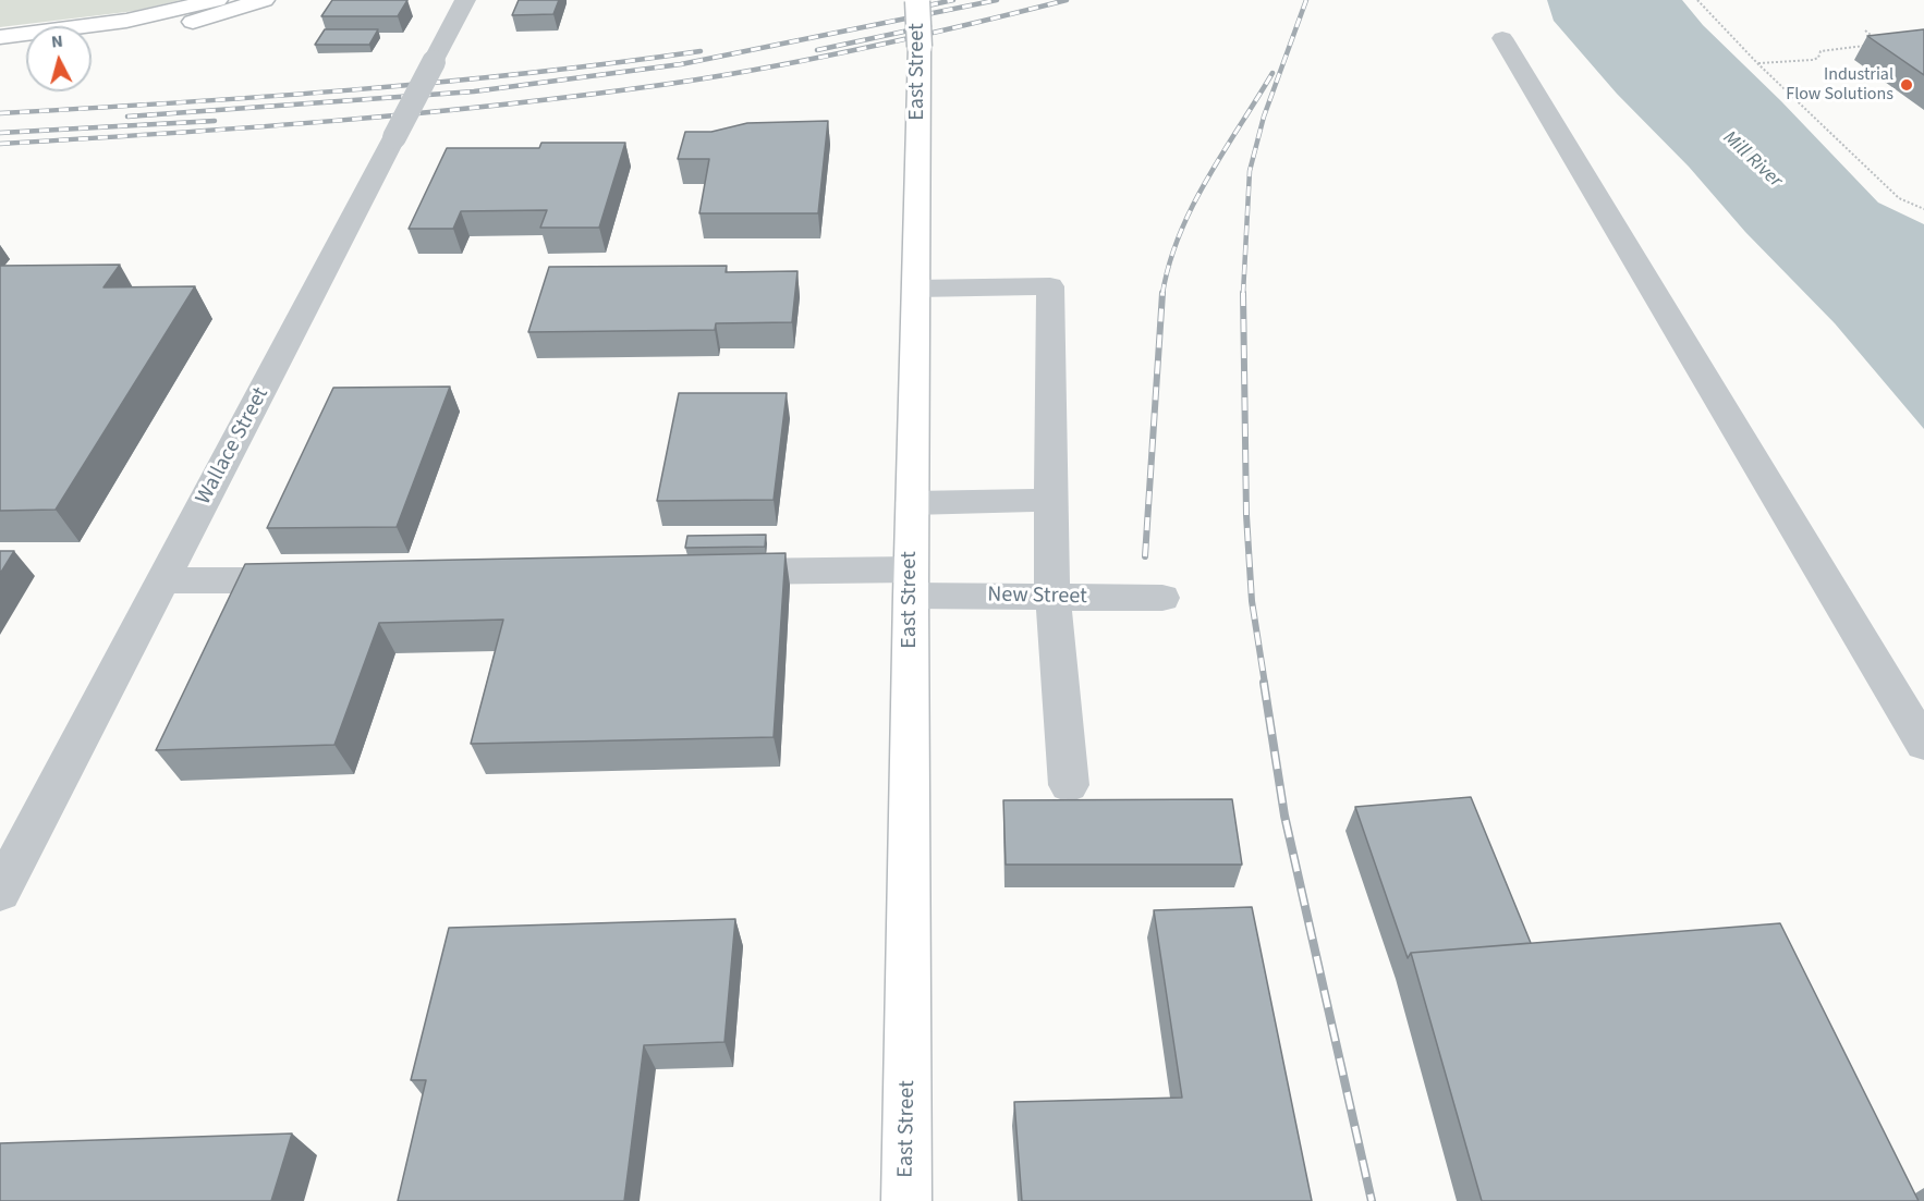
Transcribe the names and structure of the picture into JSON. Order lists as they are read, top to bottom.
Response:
{
  "streets": {
    "main road": ["East Street"],
    "street": ["Wallace Street", "New Street"]
  },
  "crossings": [
    ["East Street", "New Street"]
  ],
  "water": ["Mill River"],
  "places": ["Industrial Flow Solutions"],
  "north": "top"
}
